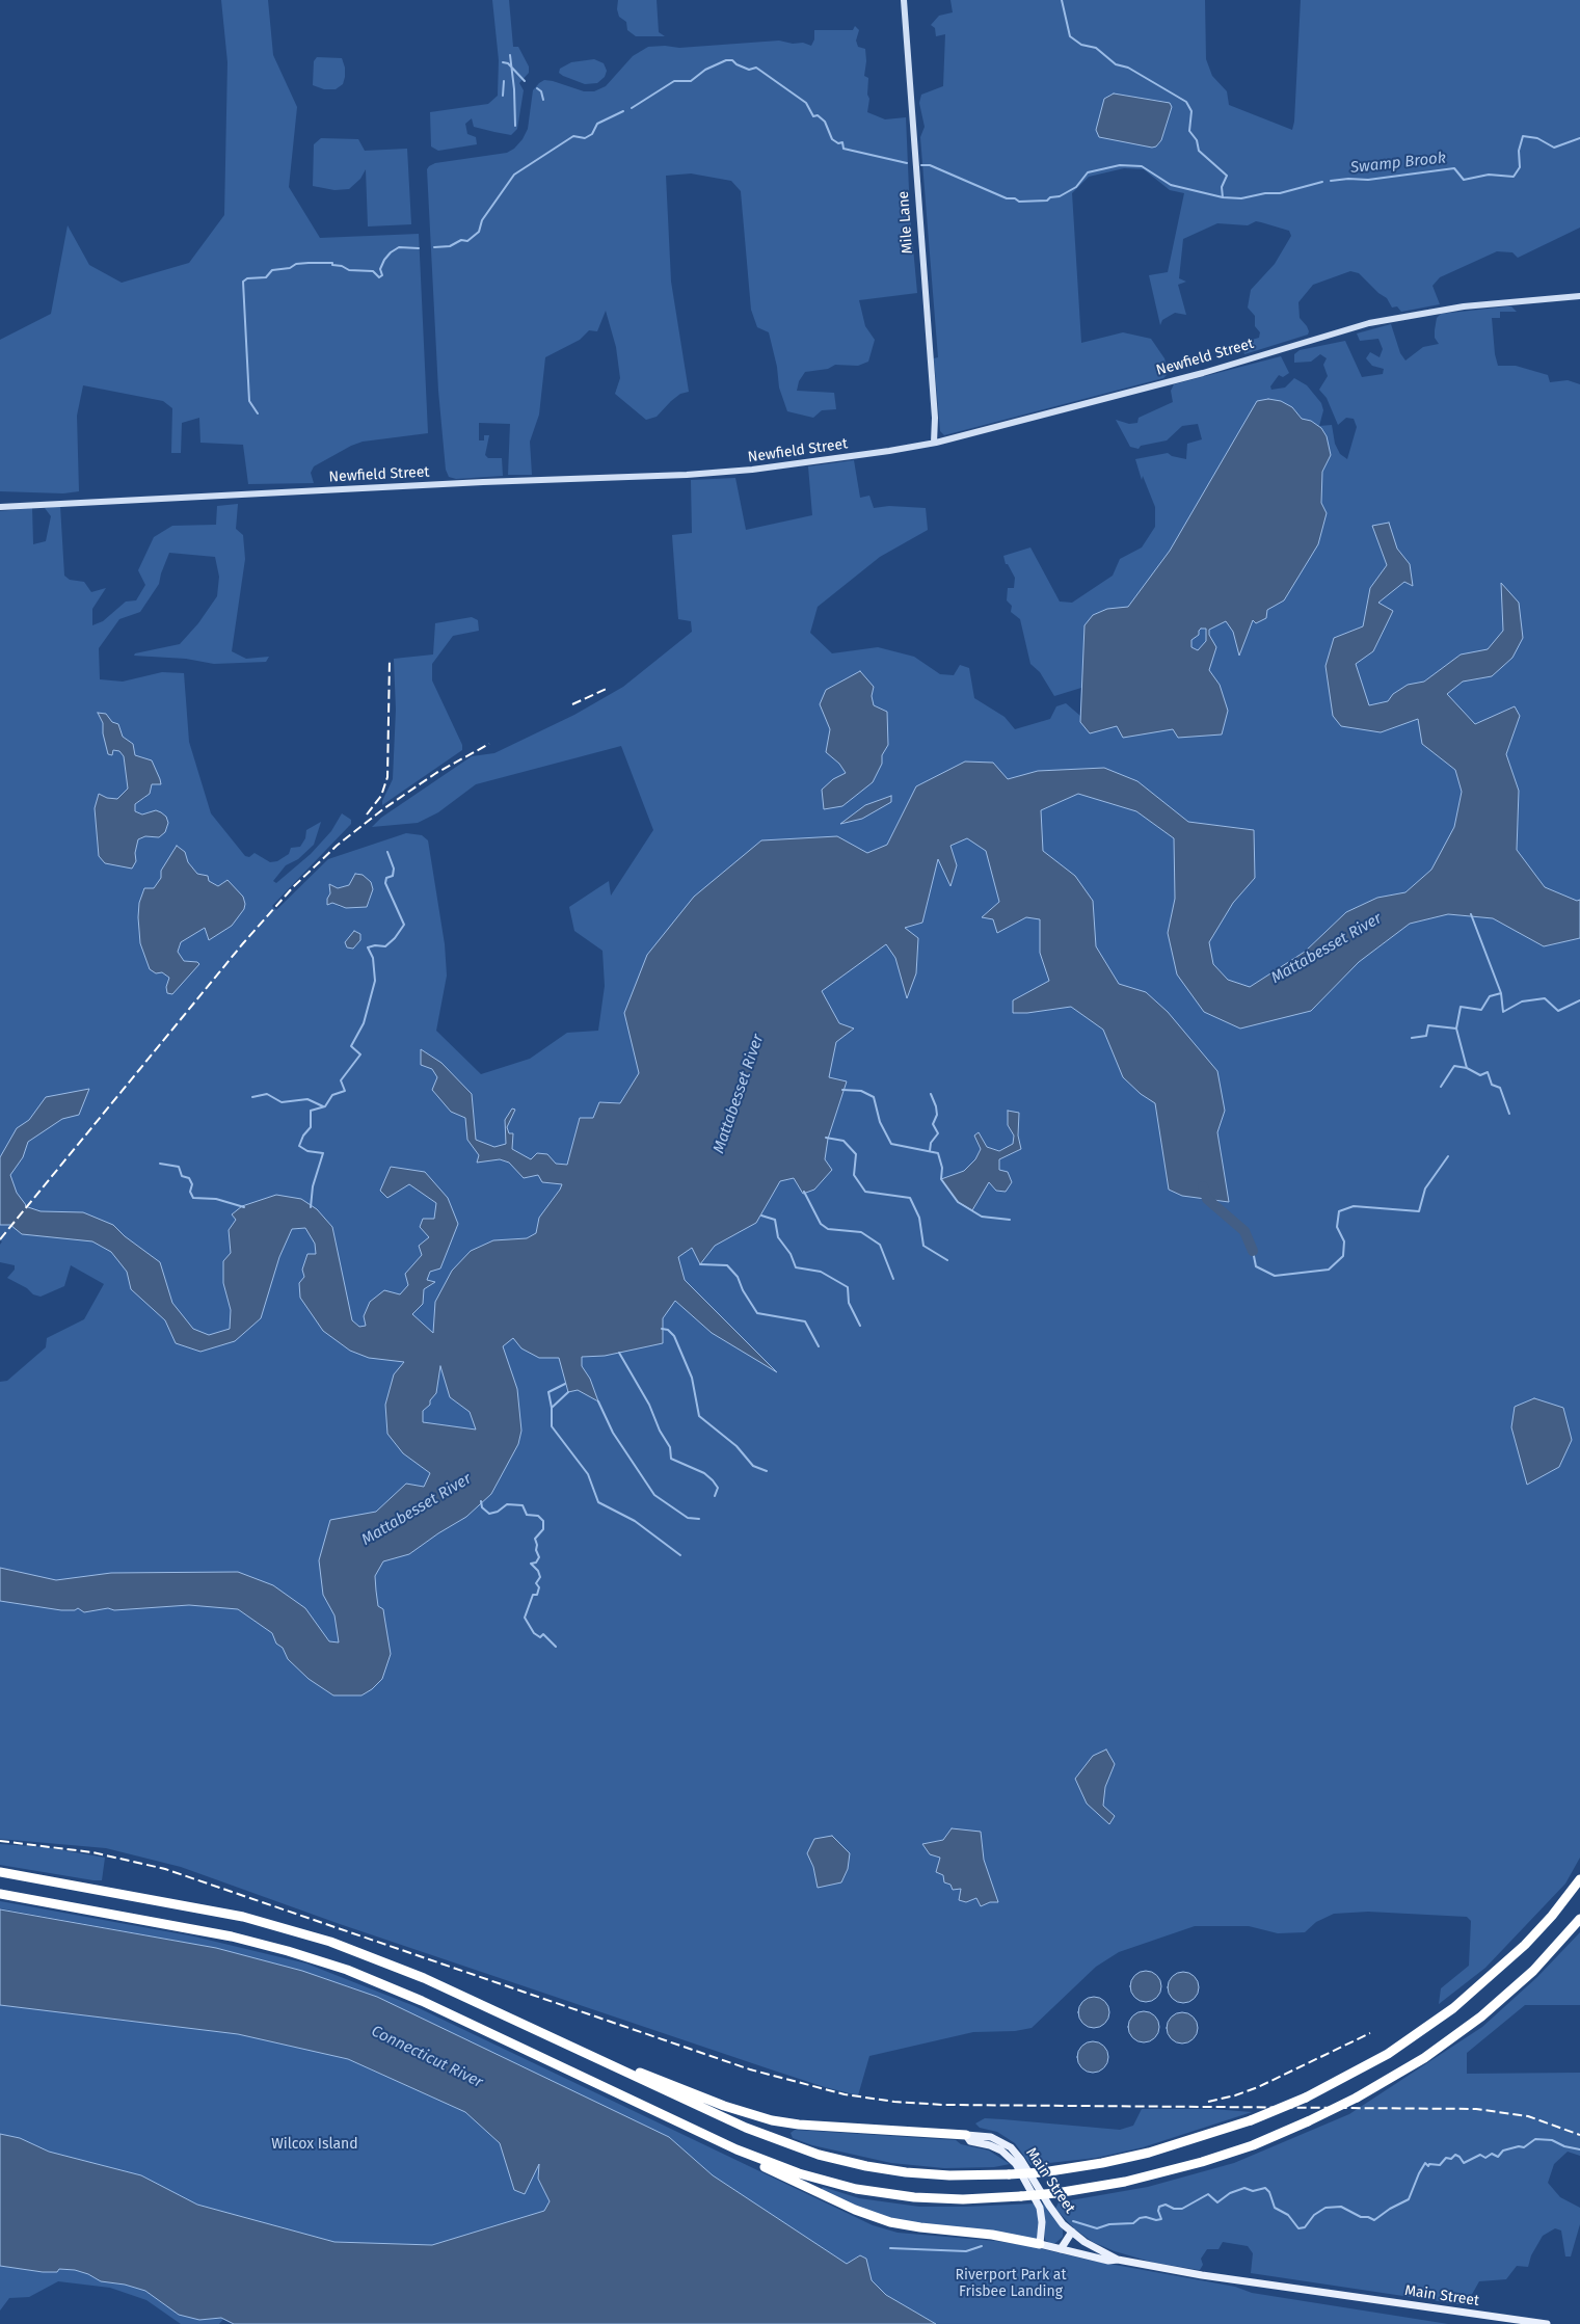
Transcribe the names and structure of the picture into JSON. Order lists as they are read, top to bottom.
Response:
{
  "streets": {
    "main road": ["Mile Lane", "Newfield Street", "Main Street"]
  },
  "crossings": [
    ["Mile Lane", "Newfield Street"]
  ],
  "water": ["Swamp Brook", "Mattabesset River", "Connecticut River"],
  "parks": ["Wilcox Island", "Riverport Park at Frisbee Landing"]
}
